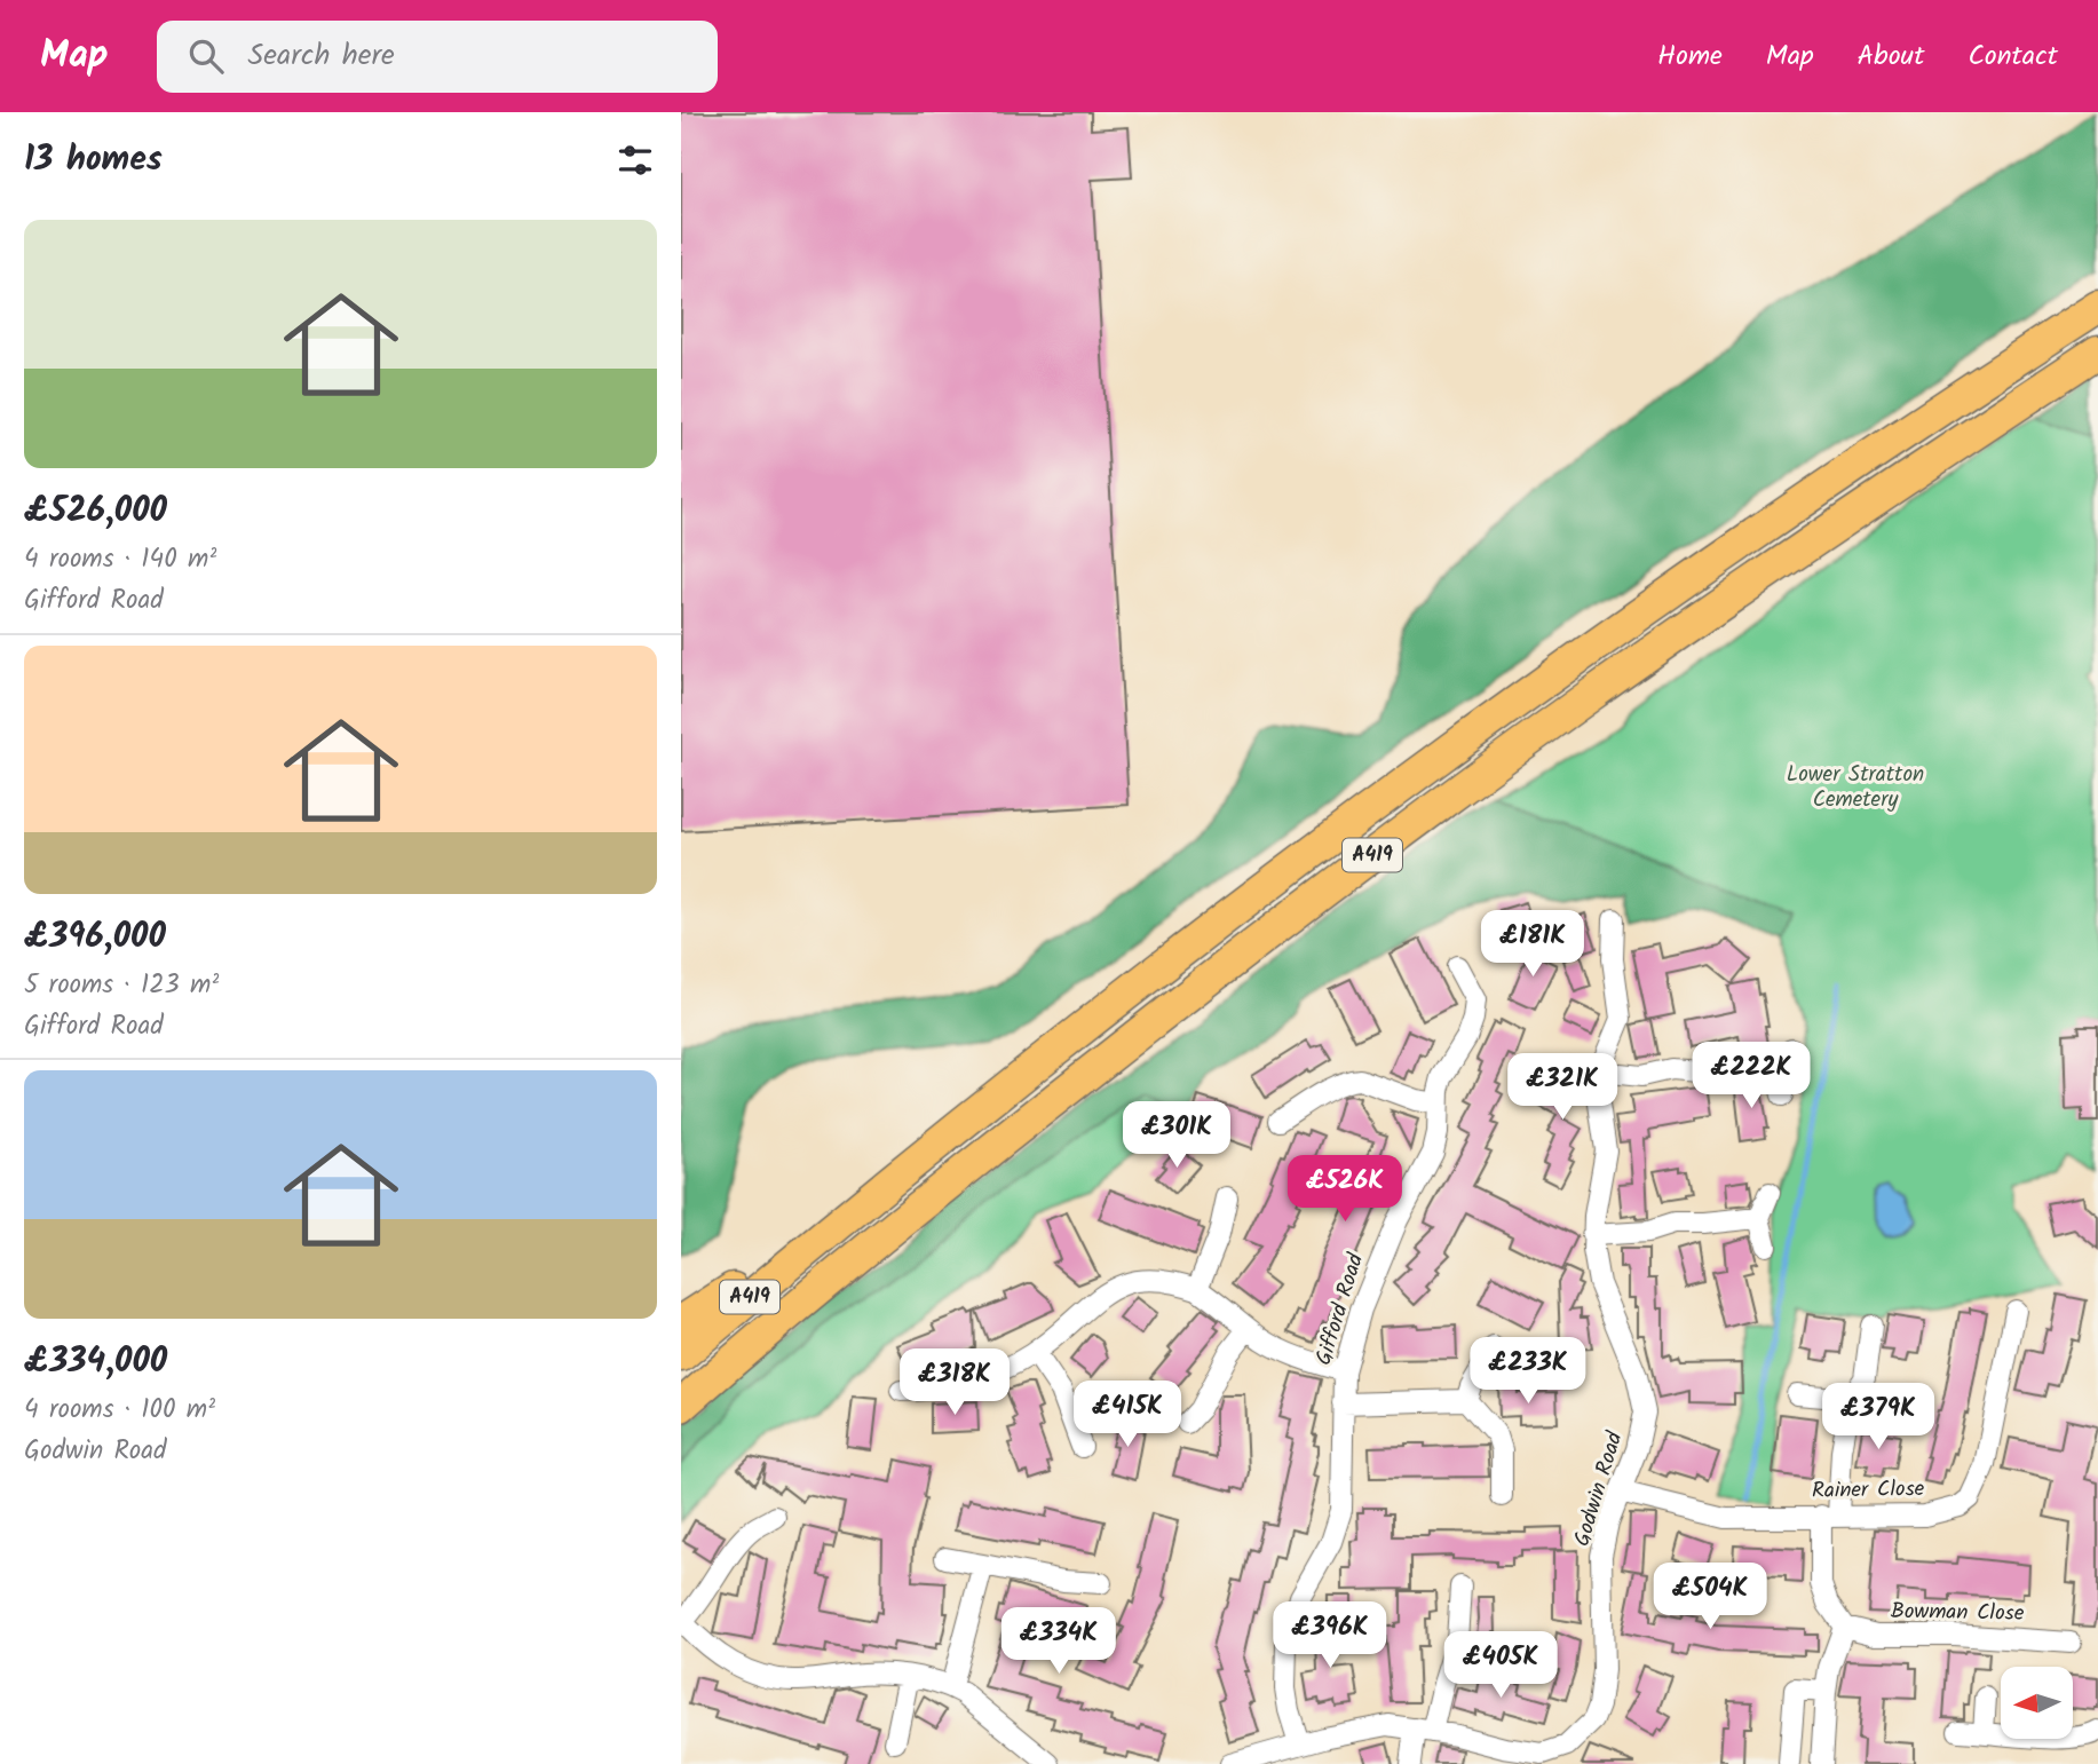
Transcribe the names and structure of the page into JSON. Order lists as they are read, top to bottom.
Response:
{
  "streets": {
    "highway": ["A419"],
    "street": [
      "Gifford Road",
      "Godwin Road",
      "Rainer Close",
      "Bowman Close"
    ]
  },
  "crossings": [
    ["Gifford Road", "Godwin Road"],
    ["Godwin Road", "Rainer Close"]
  ],
  "parks": ["Lower Stratton Cemetery"],
  "north": "left",
  "page": {
    "header": "Map",
    "search": "Search here",
    "nav": [
      "Home",
      "Map",
      "About",
      "Contact"
    ],
    "heading": "13 homes",
    "list": [
      {
        "name": "£526,000",
        "note": "4 rooms · 140 m² · Gifford Road"
      },
      {
        "name": "£396,000",
        "note": "5 rooms · 123 m² · Gifford Road"
      },
      {
        "name": "£334,000",
        "note": "4 rooms · 100 m² · Godwin Road"
      }
    ],
    "price": [
      "£181K",
      "£222K",
      "£321K",
      "£301K",
      "£526K",
      "£233K",
      "£318K",
      "£415K",
      "£379K",
      "£504K",
      "£396K",
      "£334K",
      "£405K"
    ]
  }
}
